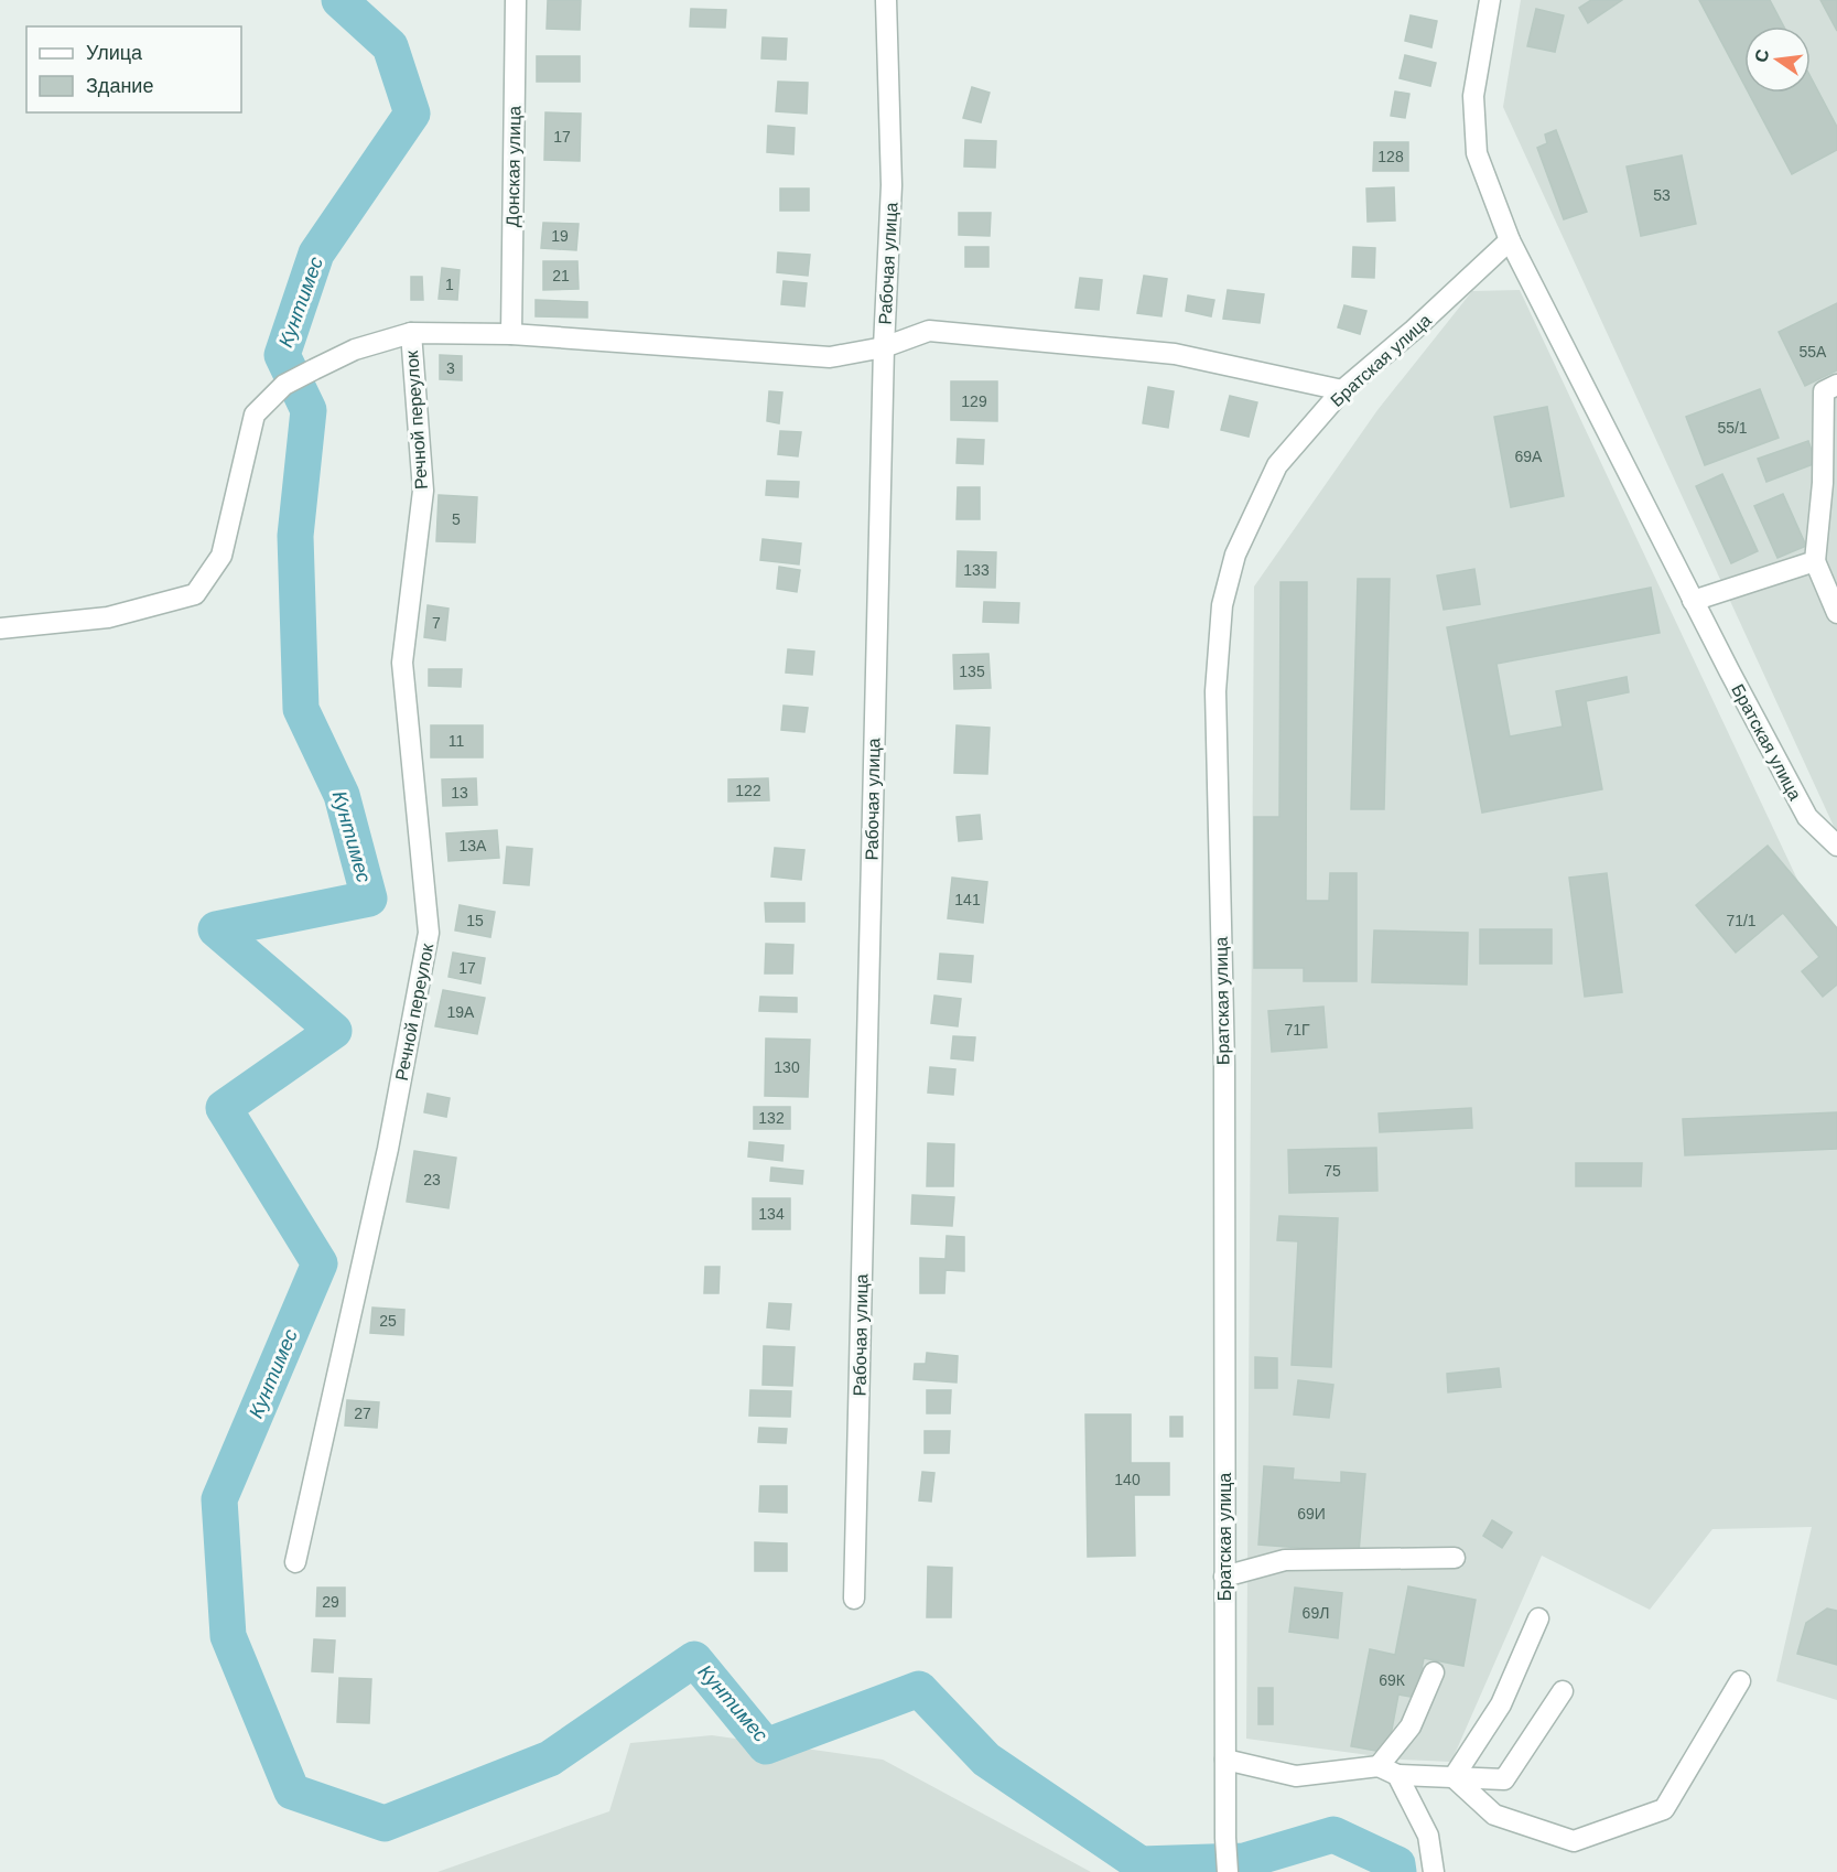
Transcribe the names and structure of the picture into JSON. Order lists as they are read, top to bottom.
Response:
{
  "streets": {
    "street": [
      "Донская улица",
      "Рабочая улица",
      "Братская улица",
      "Речной переулок"
    ]
  },
  "water": ["Кунтимес"],
  "house_numbers": [
    "17",
    "128",
    "53",
    "19",
    "21",
    "1",
    "55А",
    "3",
    "129",
    "55/1",
    "69А",
    "5",
    "133",
    "7",
    "135",
    "11",
    "122",
    "13",
    "13А",
    "141",
    "15",
    "71/1",
    "17",
    "19А",
    "71Г",
    "130",
    "132",
    "75",
    "23",
    "134",
    "25",
    "27",
    "140",
    "69И",
    "29",
    "69Л",
    "69К"
  ],
  "legend": ["Улица", "Здание"],
  "north": "left"
}
